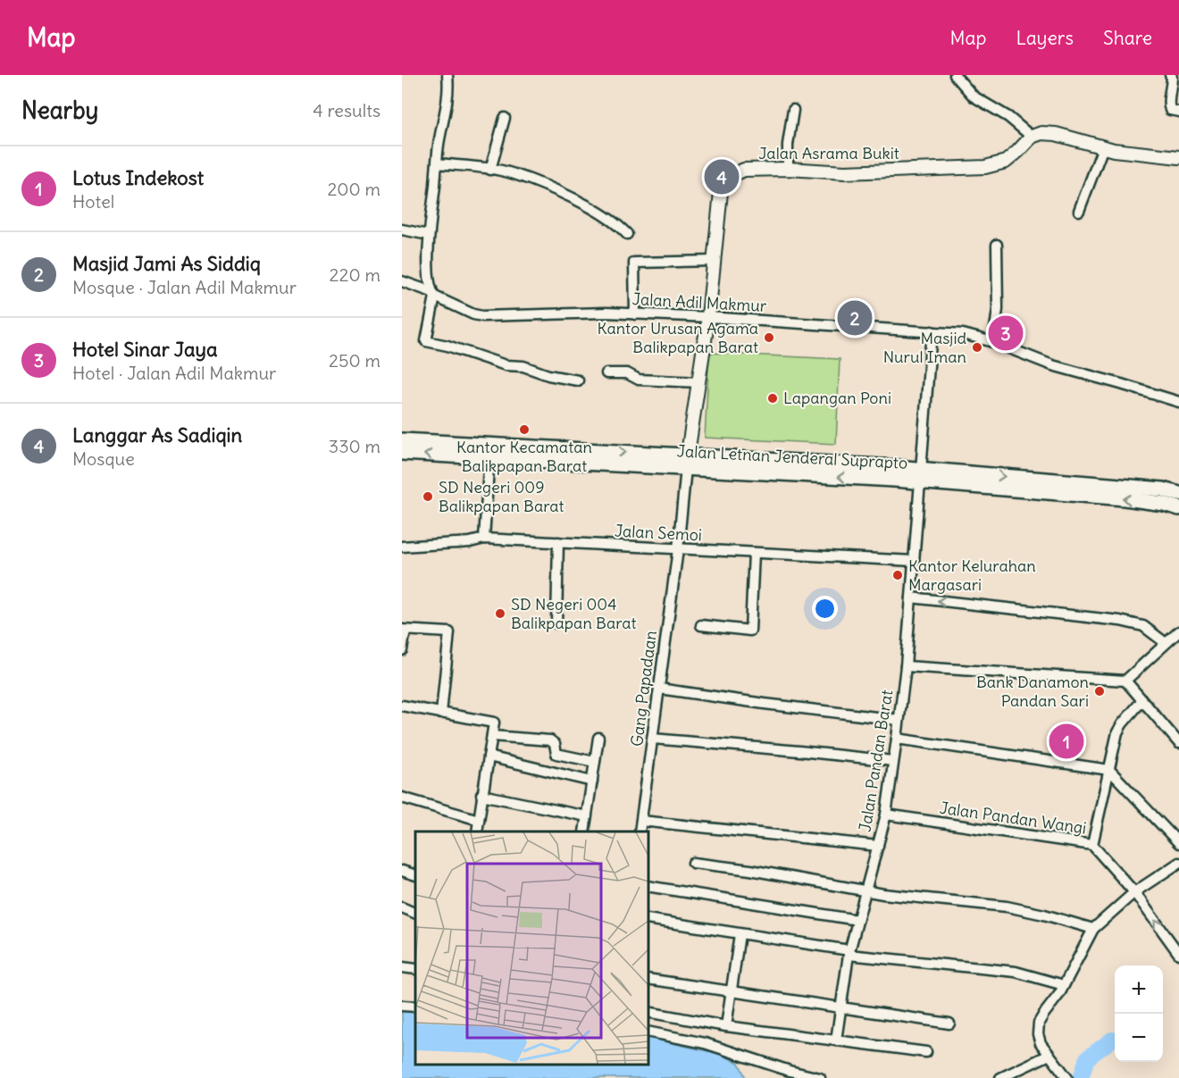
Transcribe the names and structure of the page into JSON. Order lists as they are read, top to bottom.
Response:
{
  "streets": {
    "main road": ["Jalan Letnan Jenderal Suprapto"],
    "street": [
      "Jalan Asrama Bukit",
      "Jalan Adil Makmur",
      "Jalan Semoi",
      "Gang Papadaan",
      "Jalan Pandan Barat",
      "Jalan Pandan Wangi"
    ]
  },
  "crossings": [
    ["Jalan Asrama Bukit", "Jalan Adil Makmur"],
    ["Jalan Asrama Bukit", "Jalan Letnan Jenderal Suprapto"],
    ["Jalan Asrama Bukit", "Gang Papadaan"],
    ["Jalan Adil Makmur", "Jalan Pandan Barat"],
    ["Jalan Letnan Jenderal Suprapto", "Gang Papadaan"],
    ["Jalan Letnan Jenderal Suprapto", "Jalan Pandan Barat"],
    ["Jalan Semoi", "Gang Papadaan"],
    ["Jalan Semoi", "Jalan Pandan Barat"],
    ["Jalan Pandan Barat", "Jalan Pandan Wangi"]
  ],
  "places": [
    "Kantor Urusan Agama Balikpapan Barat",
    "Masjid Nurul Iman",
    "Lapangan Poni",
    "Kantor Kecamatan Balikpapan Barat",
    "SD Negeri 009 Balikpapan Barat",
    "Kantor Kelurahan Margasari",
    "SD Negeri 004 Balikpapan Barat",
    "Bank Danamon Pandan Sari"
  ],
  "page": {
    "header": "Map",
    "nav": ["Map", "Layers", "Share"],
    "heading": ["Nearby", "4 results"],
    "list": [
      {
        "mark": "1",
        "name": "Lotus Indekost",
        "note": "Hotel",
        "value": "200 m"
      },
      {
        "mark": "2",
        "name": "Masjid Jami As Siddiq",
        "note": "Mosque · Jalan Adil Makmur",
        "value": "220 m"
      },
      {
        "mark": "3",
        "name": "Hotel Sinar Jaya",
        "note": "Hotel · Jalan Adil Makmur",
        "value": "250 m"
      },
      {
        "mark": "4",
        "name": "Langgar As Sadiqin",
        "note": "Mosque",
        "value": "330 m"
      }
    ],
    "pins": [
      "4",
      "2",
      "3",
      "1"
    ],
    "map_buttons": ["+", "−"]
  }
}
